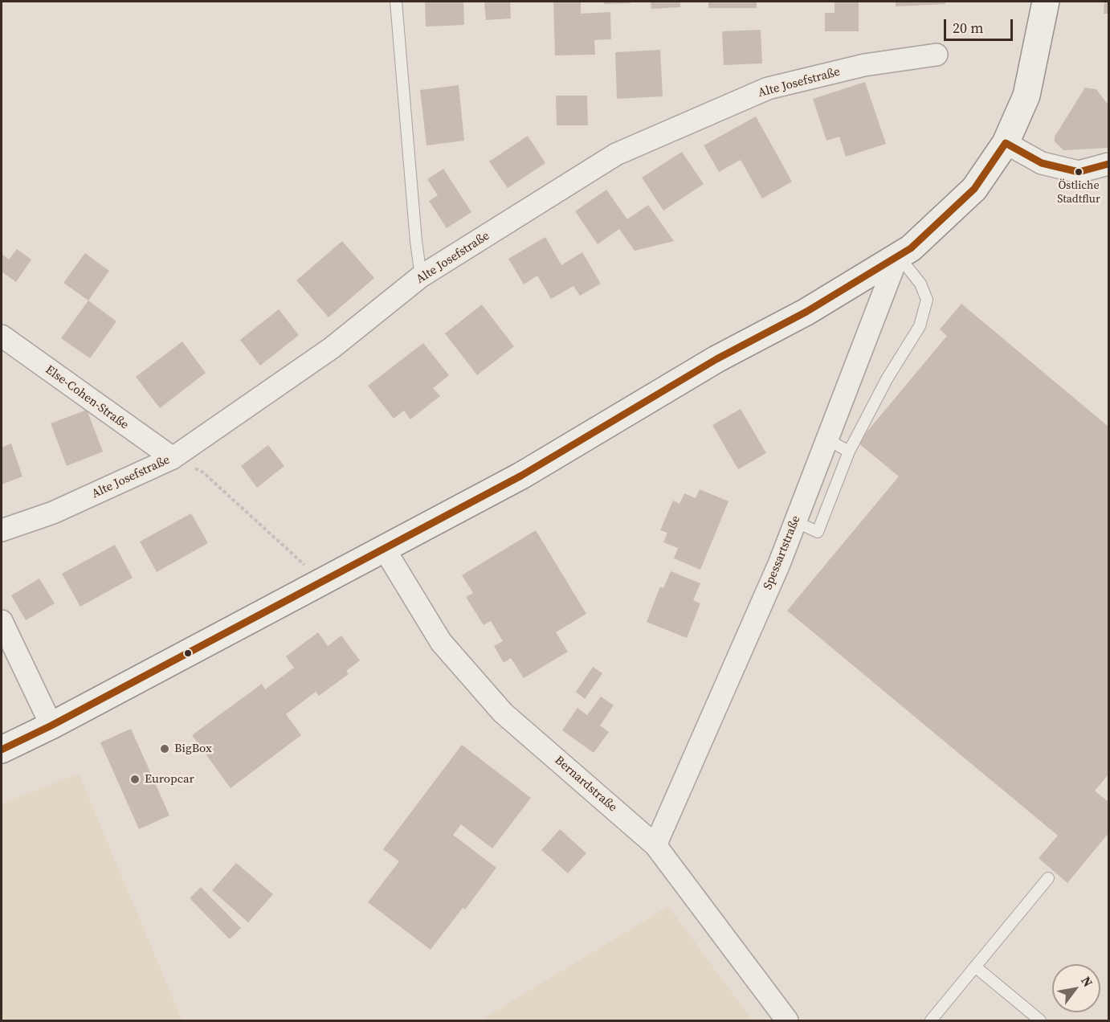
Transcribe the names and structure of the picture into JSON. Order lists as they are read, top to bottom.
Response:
{
  "streets": {
    "street": [
      "Alte Josefstraße",
      "Else-Cohen-Straße",
      "Spessartstraße",
      "Bernardstraße"
    ]
  },
  "crossings": [
    ["Alte Josefstraße", "Else-Cohen-Straße"],
    ["Spessartstraße", "Bernardstraße"]
  ],
  "places": ["Östliche Stadtflur", "BigBox", "Europcar"],
  "scale_bar": "20 m",
  "north": "top right"
}
